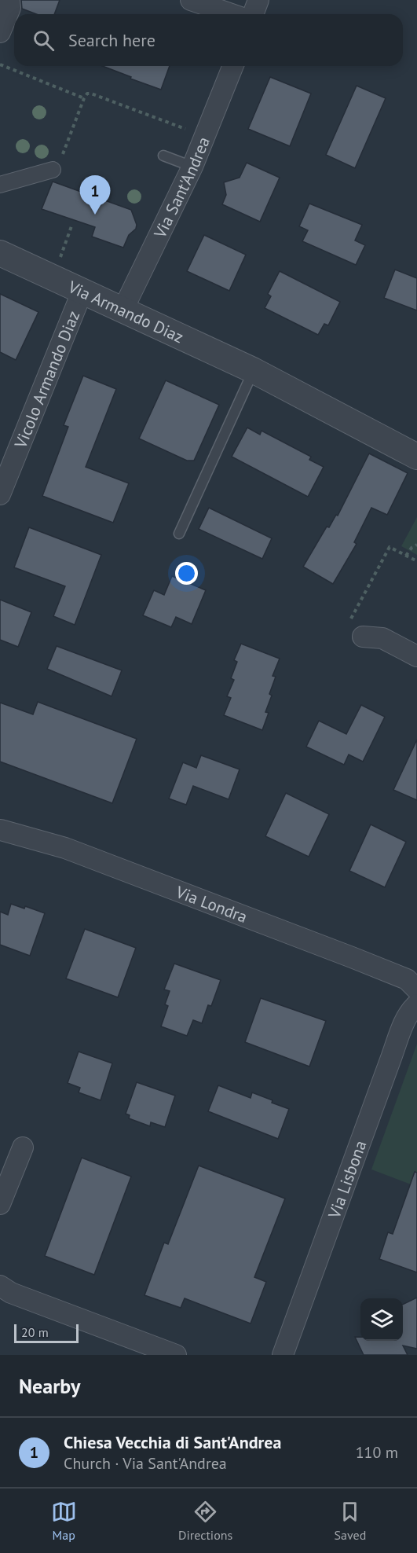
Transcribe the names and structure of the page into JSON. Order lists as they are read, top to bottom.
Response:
{
  "streets": {
    "street": [
      "Via Sant'Andrea",
      "Via Armando Diaz",
      "Vicolo Armando Diaz",
      "Via Londra",
      "Via Lisbona"
    ]
  },
  "crossings": [
    ["Via Sant'Andrea", "Via Armando Diaz"],
    ["Via Armando Diaz", "Vicolo Armando Diaz"]
  ],
  "scale_bar": "20 m",
  "page": {
    "search": "Search here",
    "pins": "1",
    "scale": "20 m",
    "heading": "Nearby",
    "list": [
      {
        "mark": "1",
        "name": "Chiesa Vecchia di Sant'Andrea",
        "note": "Church · Via Sant'Andrea",
        "value": "110 m"
      }
    ],
    "nav": ["Map", "Directions", "Saved"]
  }
}
